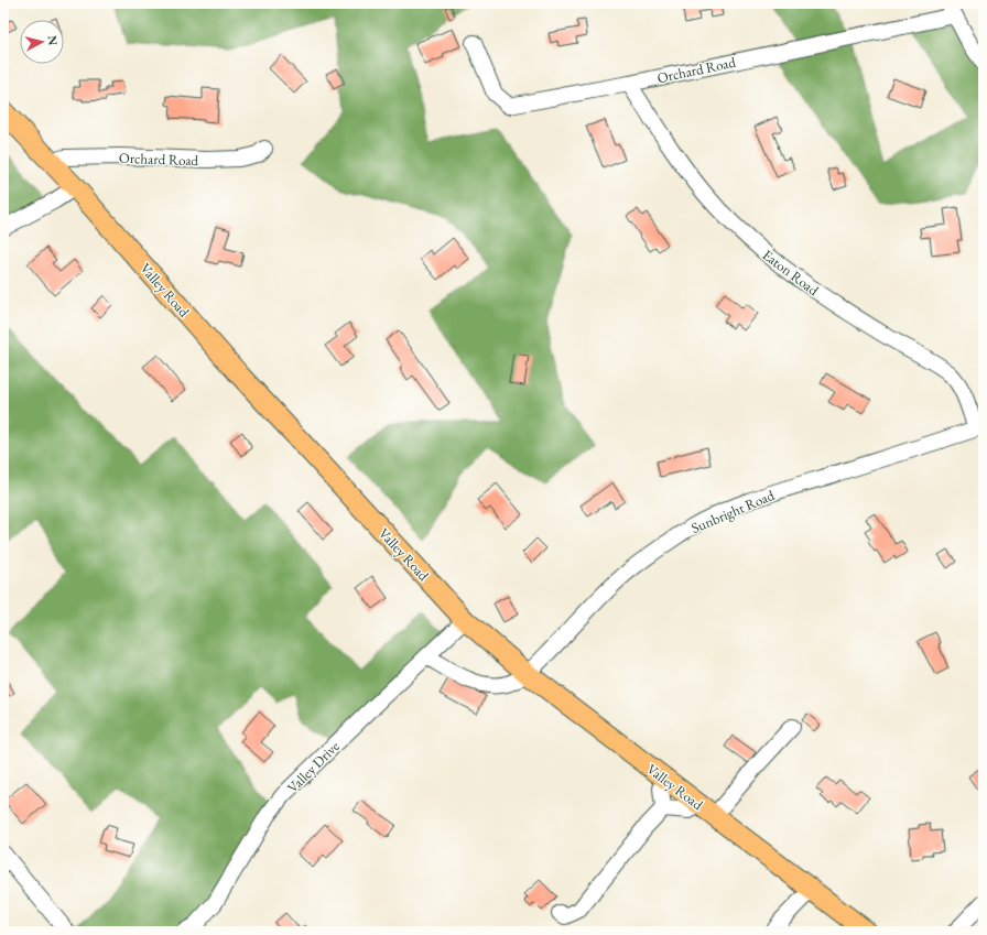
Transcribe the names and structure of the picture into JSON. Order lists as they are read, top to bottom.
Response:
{
  "streets": {
    "main road": ["Valley Road"],
    "street": [
      "Orchard Road",
      "Eaton Road",
      "Sunbright Road",
      "Valley Drive"
    ]
  },
  "crossings": [
    ["Orchard Road", "Eaton Road"],
    ["Orchard Road", "Valley Road"],
    ["Eaton Road", "Sunbright Road"],
    ["Valley Road", "Sunbright Road"],
    ["Valley Road", "Valley Drive"]
  ],
  "north": "right"
}
